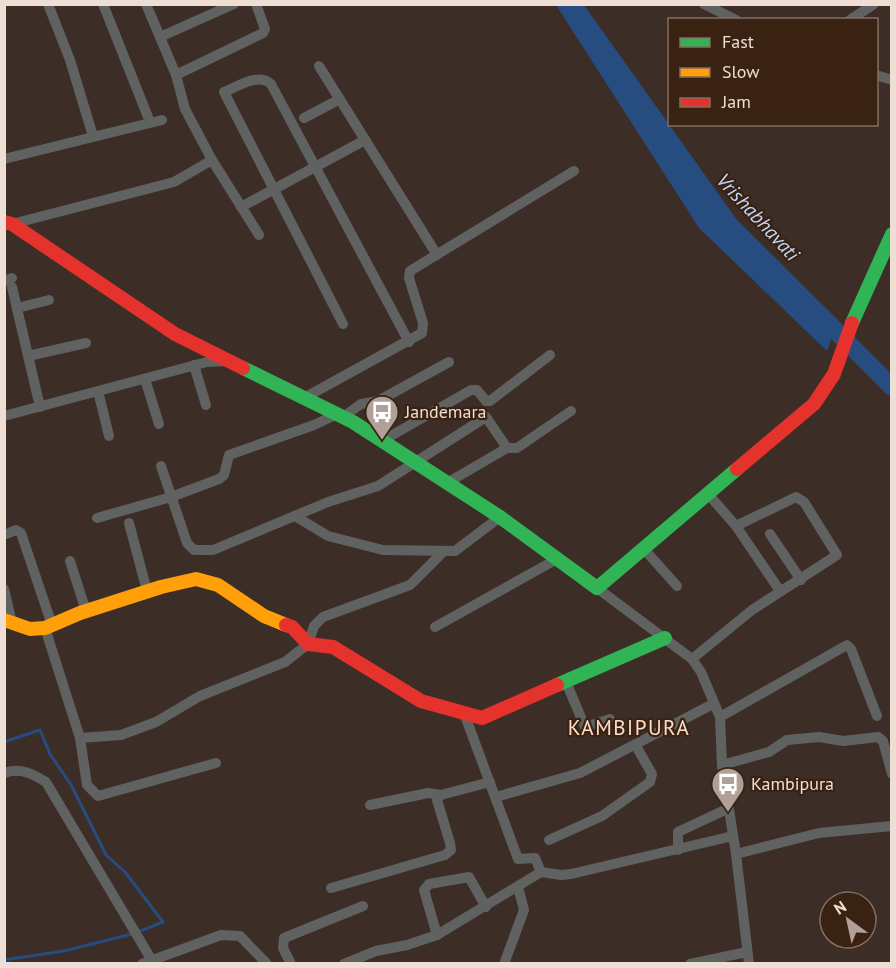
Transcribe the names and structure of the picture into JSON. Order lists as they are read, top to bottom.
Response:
{
  "districts": ["KAMBIPURA"],
  "water": ["Vrishabhavati"],
  "places": {
    "bus stop": ["Jandemara", "Kambipura"]
  },
  "legend": ["Fast", "Slow", "Jam"],
  "north": "top left"
}
